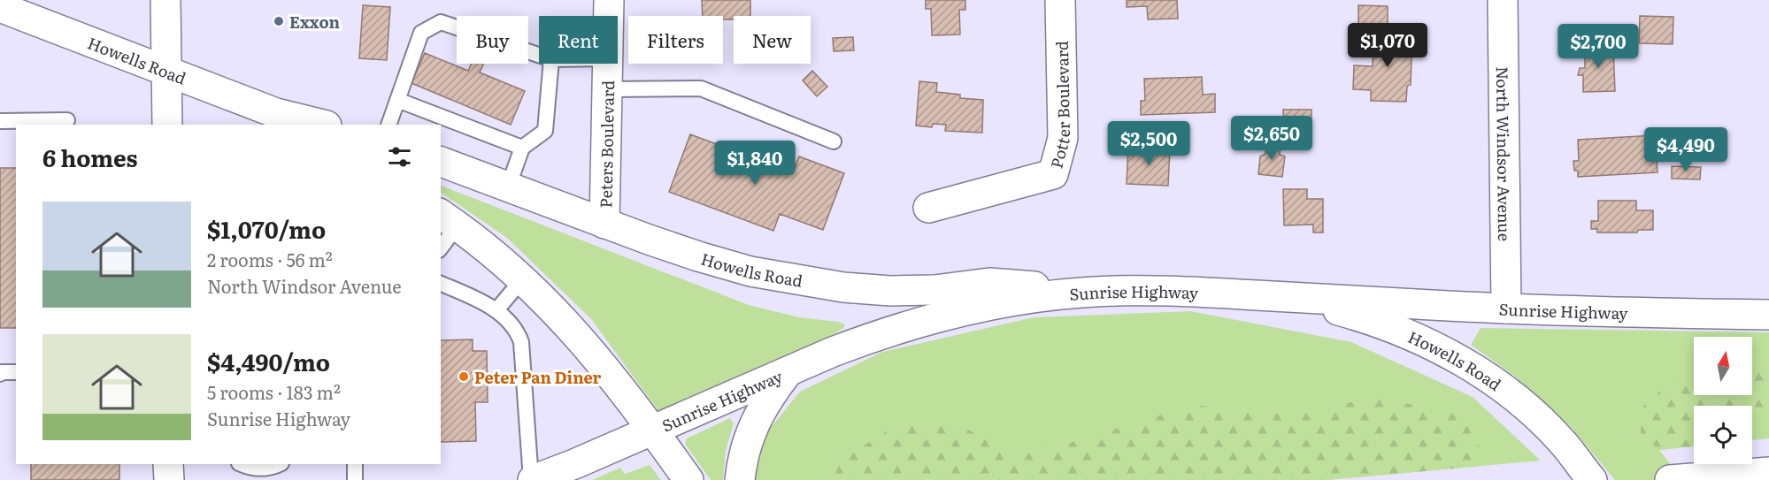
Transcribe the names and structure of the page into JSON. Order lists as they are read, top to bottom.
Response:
{
  "streets": {
    "main road": [
      "Howells Road",
      "Potter Boulevard",
      "Peters Boulevard",
      "North Windsor Avenue",
      "Sunrise Highway"
    ]
  },
  "crossings": [
    ["Howells Road", "Peters Boulevard"],
    ["Howells Road", "Sunrise Highway"],
    ["North Windsor Avenue", "Sunrise Highway"]
  ],
  "places": ["Exxon", "Peter Pan Diner"],
  "north": "top",
  "page": {
    "chip": [
      "Buy",
      "Rent",
      "Filters",
      "New"
    ],
    "price": [
      "$1,070",
      "$2,700",
      "$2,650",
      "$2,500",
      "$4,490",
      "$1,840"
    ],
    "heading": "6 homes",
    "list": [
      {
        "name": "$1,070/mo",
        "note": "2 rooms · 56 m² · North Windsor Avenue"
      },
      {
        "name": "$4,490/mo",
        "note": "5 rooms · 183 m² · Sunrise Highway"
      }
    ]
  }
}
